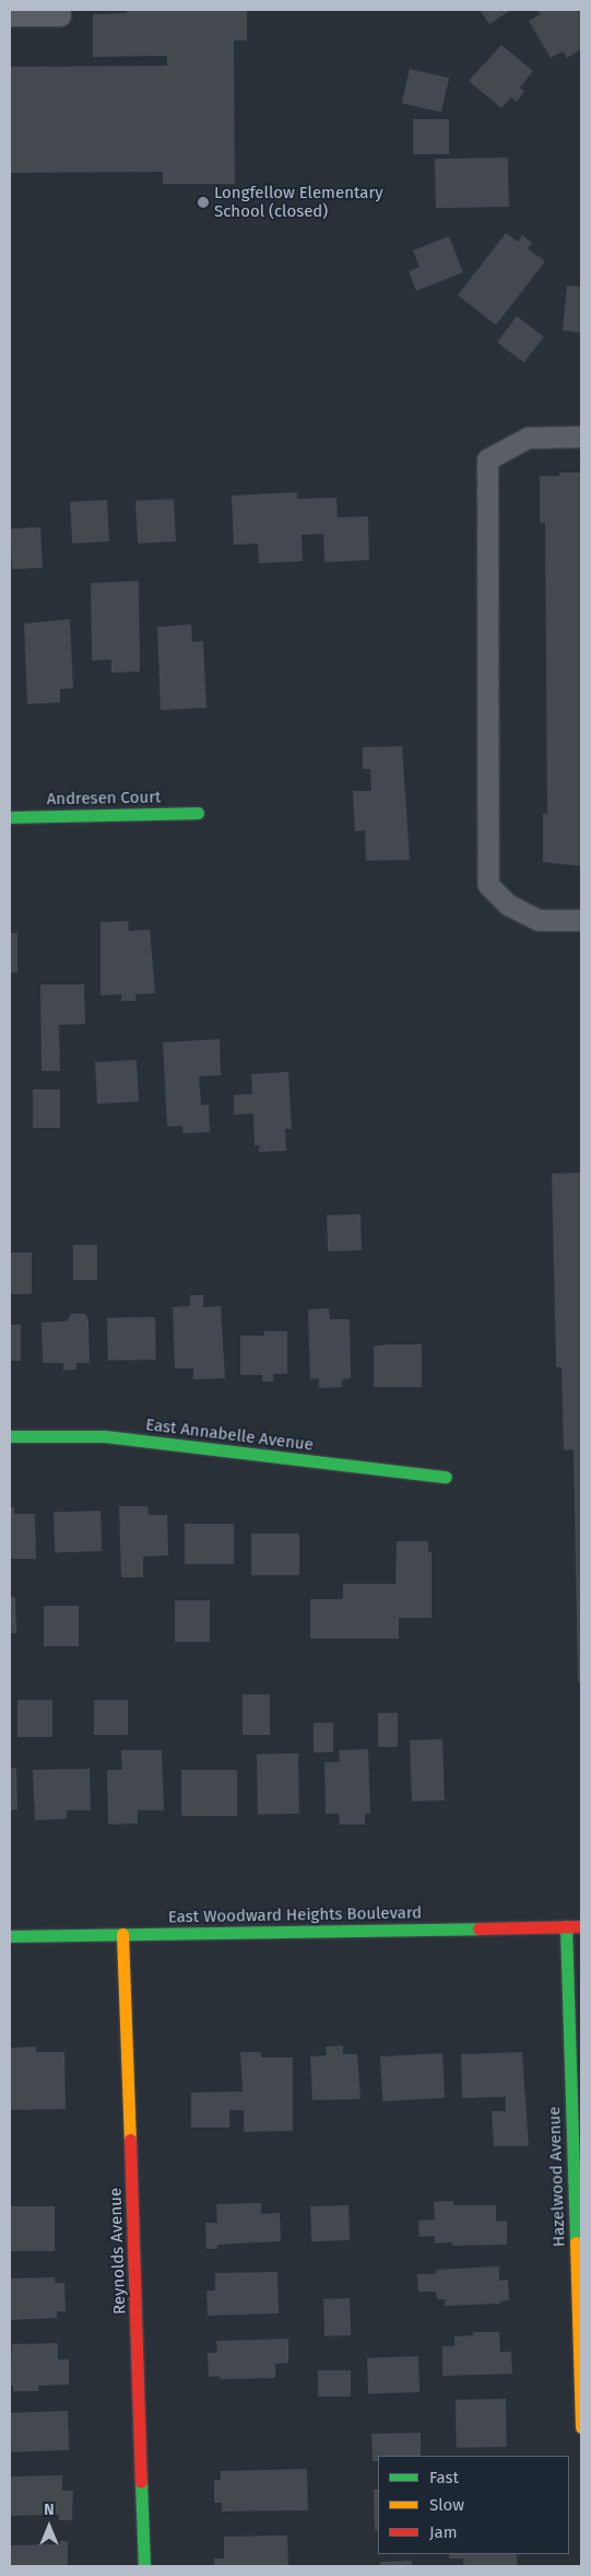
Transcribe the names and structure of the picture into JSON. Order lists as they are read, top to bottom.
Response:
{
  "streets": {
    "street": [
      "Andresen Court",
      "East Annabelle Avenue",
      "East Woodward Heights Boulevard",
      "Hazelwood Avenue",
      "Reynolds Avenue"
    ]
  },
  "crossings": [
    ["East Woodward Heights Boulevard", "Hazelwood Avenue"],
    ["East Woodward Heights Boulevard", "Reynolds Avenue"]
  ],
  "places": ["Longfellow Elementary School (closed)"],
  "legend": ["Fast", "Slow", "Jam"],
  "north": "top"
}
